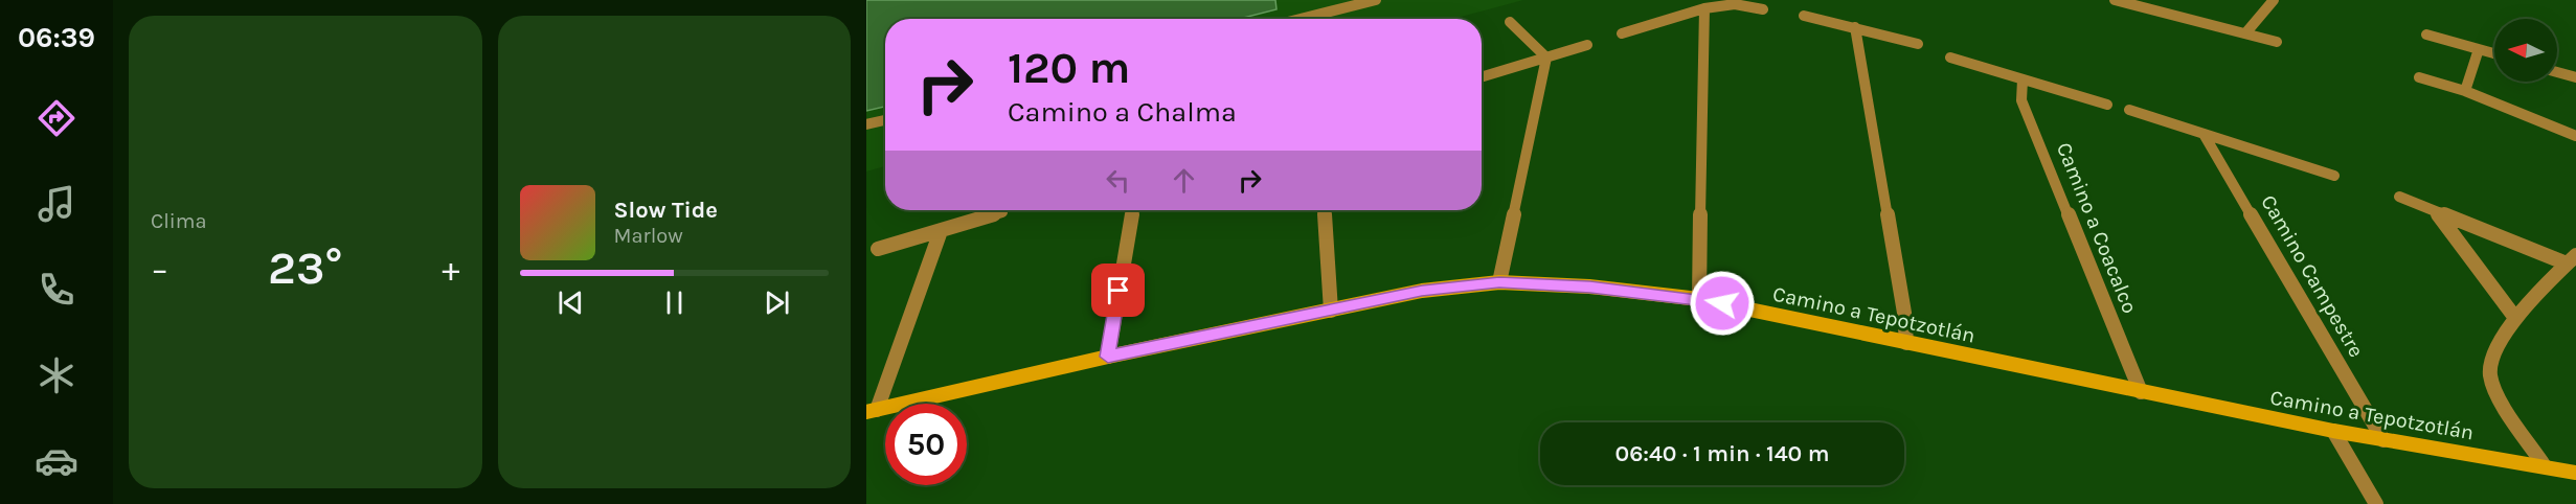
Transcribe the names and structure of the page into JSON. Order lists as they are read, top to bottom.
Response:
{
  "streets": {
    "main road": ["Camino a Tepotzotlán"],
    "street": ["Camino a Coacalco", "Camino Campestre"]
  },
  "crossings": [
    ["Camino a Coacalco", "Camino a Tepotzotlán"],
    ["Camino Campestre", "Camino a Tepotzotlán"]
  ],
  "north": "left",
  "page": {
    "tabs": "06:39",
    "tile": "Clima",
    "turn": ["120 m", "Camino a Chalma"],
    "song": ["Slow Tide", "Marlow"],
    "heat": ["−", "23°", "+"],
    "limit": "50",
    "trip": "06:40 · 1 min · 140 m"
  }
}
